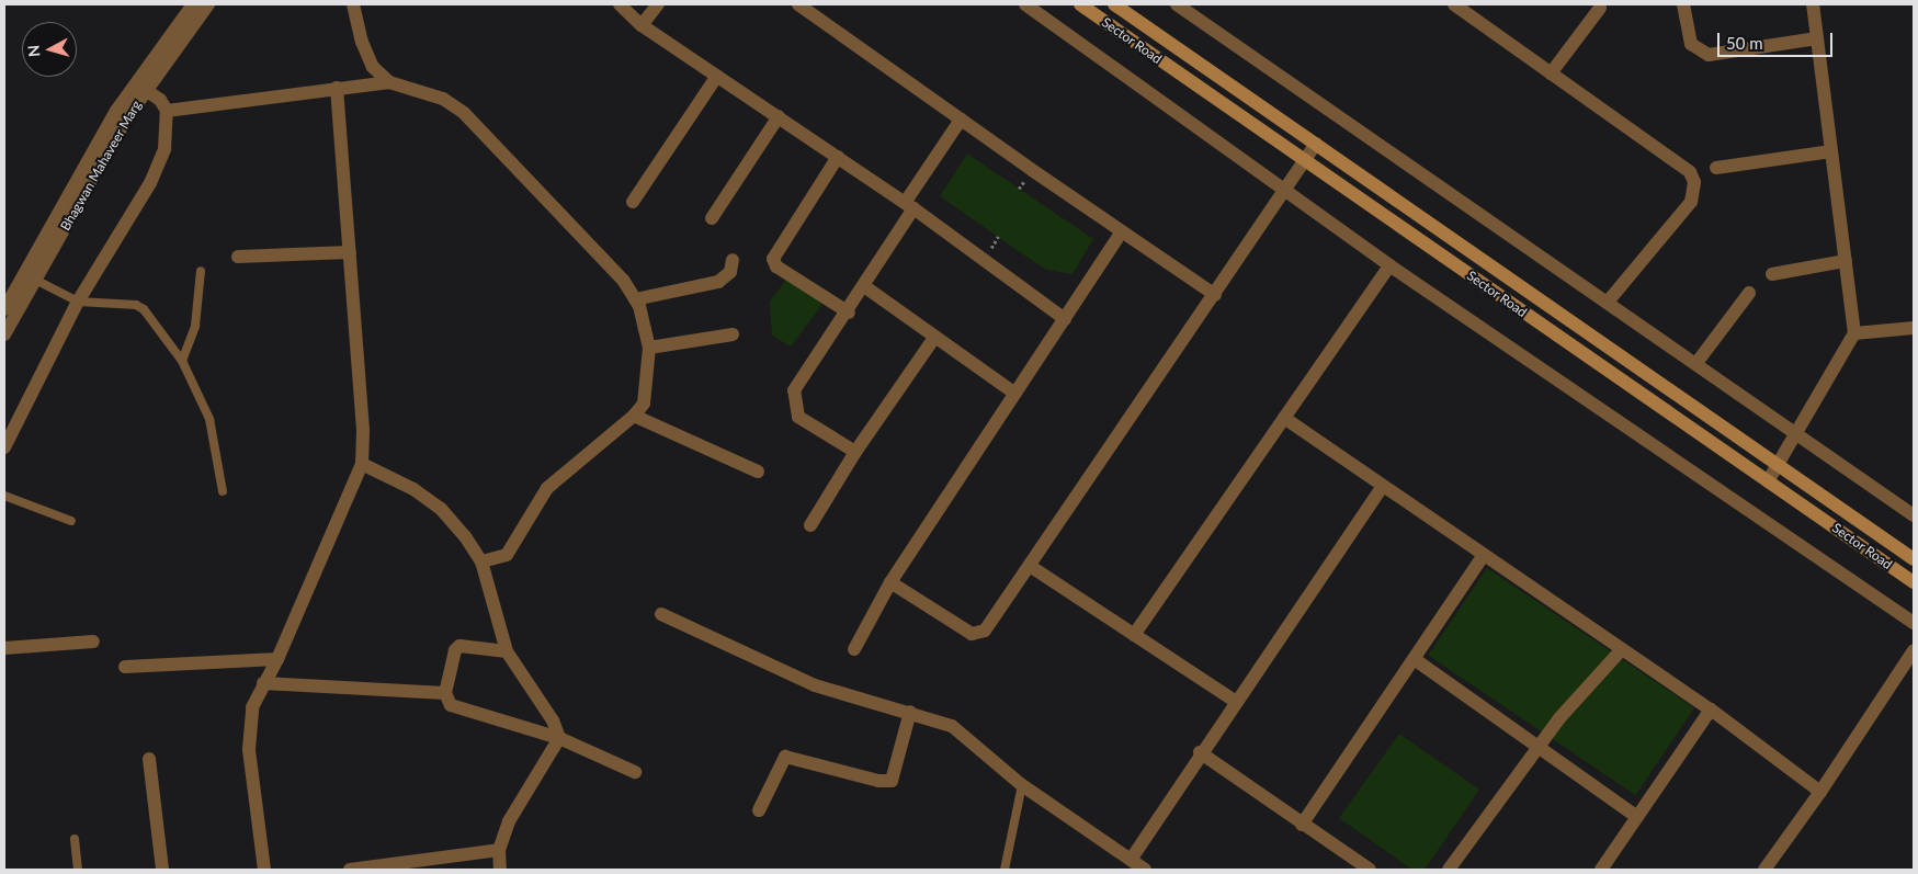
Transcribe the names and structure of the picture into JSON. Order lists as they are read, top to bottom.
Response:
{
  "streets": {
    "main road": ["Sector Road"],
    "street": ["Bhagwan Mahaveer Marg"]
  },
  "scale_bar": "50 m",
  "north": "left"
}
